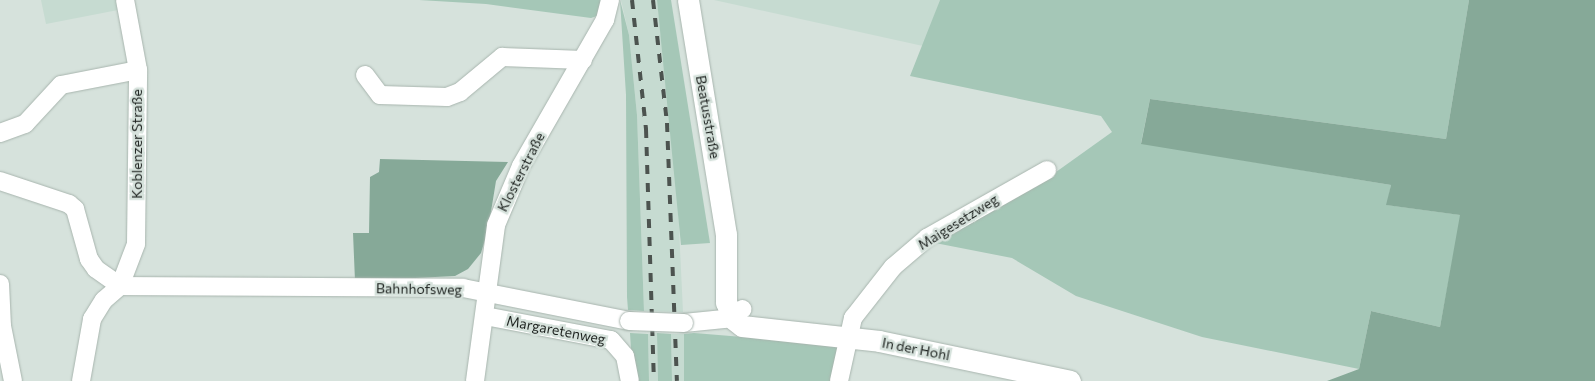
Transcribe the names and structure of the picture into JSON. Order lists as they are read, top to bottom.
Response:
{
  "streets": {
    "street": [
      "Beatusstraße",
      "Koblenzer Straße",
      "Klosterstraße",
      "Maigesetzweg",
      "Bahnhofsweg",
      "Margaretenweg",
      "In der Hohl"
    ]
  },
  "crossings": [
    ["Beatusstraße", "Bahnhofsweg"],
    ["Beatusstraße", "In der Hohl"],
    ["Koblenzer Straße", "Bahnhofsweg"],
    ["Klosterstraße", "Bahnhofsweg"],
    ["Klosterstraße", "Margaretenweg"],
    ["Maigesetzweg", "In der Hohl"],
    ["Bahnhofsweg", "In der Hohl"]
  ]
}
